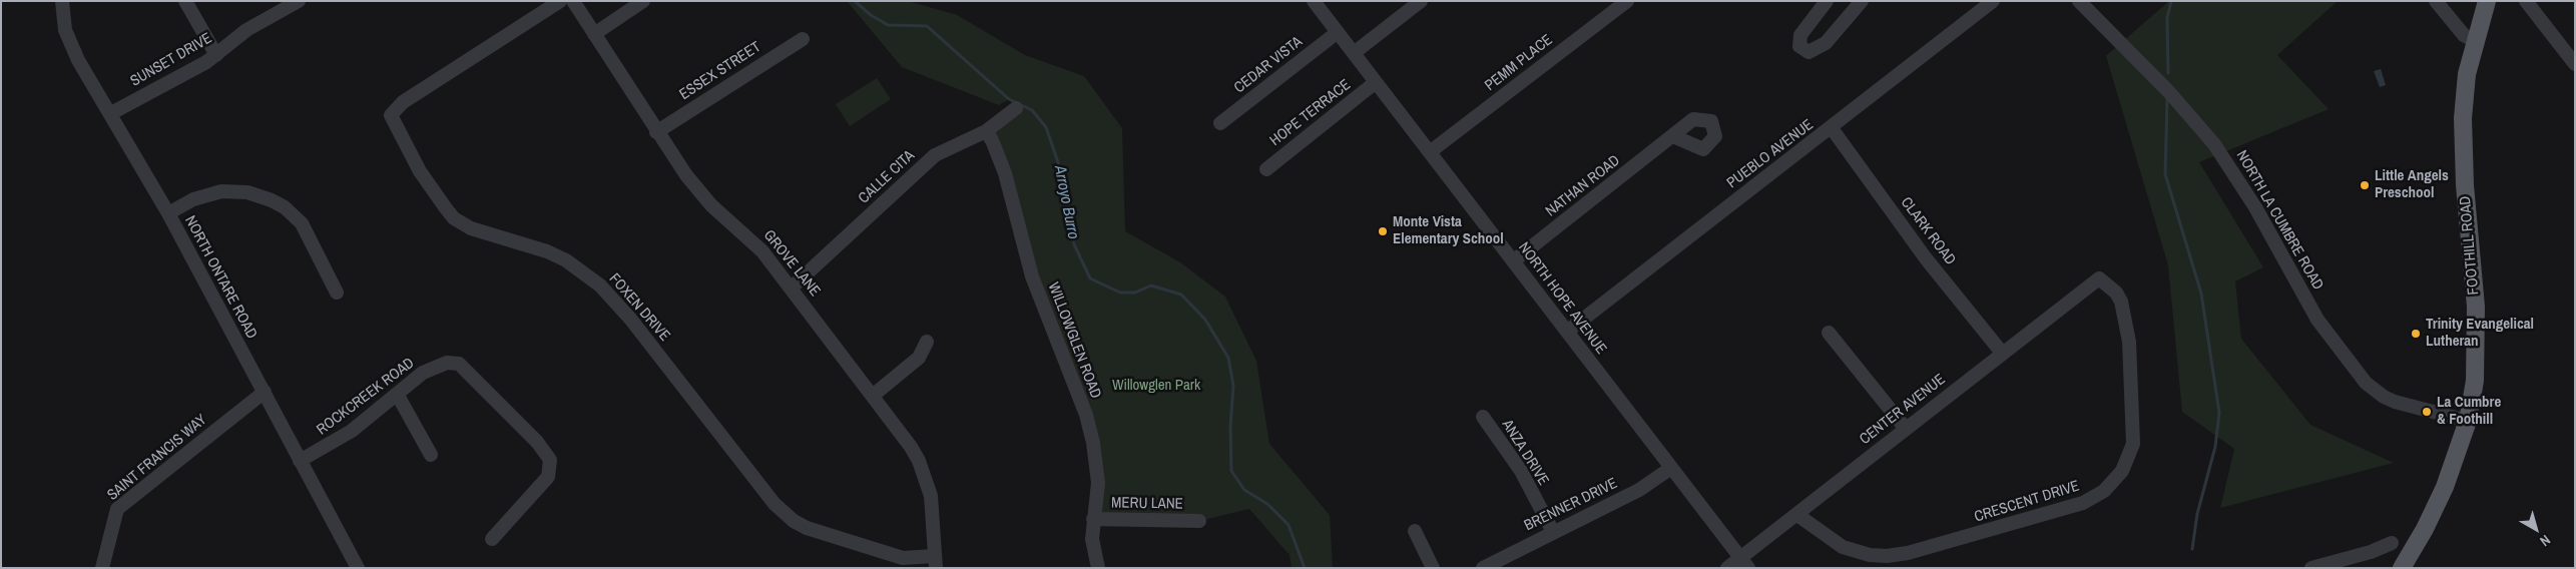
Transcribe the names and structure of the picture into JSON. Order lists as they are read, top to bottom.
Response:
{
  "streets": {
    "main road": ["FOOTHILL ROAD"],
    "street": [
      "SUNSET DRIVE",
      "PEMM PLACE",
      "CEDAR VISTA",
      "ESSEX STREET",
      "HOPE TERRACE",
      "PUEBLO AVENUE",
      "CALLE CITA",
      "NATHAN ROAD",
      "NORTH LA CUMBRE ROAD",
      "CLARK ROAD",
      "GROVE LANE",
      "NORTH ONTARE ROAD",
      "NORTH HOPE AVENUE",
      "FOXEN DRIVE",
      "WILLOWGLEN ROAD",
      "ROCKCREEK ROAD",
      "CENTER AVENUE",
      "ANZA DRIVE",
      "SAINT FRANCIS WAY",
      "CRESCENT DRIVE",
      "MERU LANE",
      "BRENNER DRIVE"
    ]
  },
  "crossings": [
    ["SUNSET DRIVE", "NORTH ONTARE ROAD"],
    ["PEMM PLACE", "NORTH HOPE AVENUE"],
    ["CEDAR VISTA", "NORTH HOPE AVENUE"],
    ["ESSEX STREET", "GROVE LANE"],
    ["HOPE TERRACE", "NORTH HOPE AVENUE"],
    ["PUEBLO AVENUE", "CLARK ROAD"],
    ["PUEBLO AVENUE", "NORTH HOPE AVENUE"],
    ["CALLE CITA", "GROVE LANE"],
    ["CALLE CITA", "WILLOWGLEN ROAD"],
    ["NATHAN ROAD", "NORTH HOPE AVENUE"],
    ["NORTH LA CUMBRE ROAD", "FOOTHILL ROAD"],
    ["CLARK ROAD", "CENTER AVENUE"],
    ["GROVE LANE", "FOXEN DRIVE"],
    ["NORTH ONTARE ROAD", "ROCKCREEK ROAD"],
    ["NORTH ONTARE ROAD", "SAINT FRANCIS WAY"],
    ["NORTH HOPE AVENUE", "CENTER AVENUE"],
    ["NORTH HOPE AVENUE", "BRENNER DRIVE"],
    ["WILLOWGLEN ROAD", "MERU LANE"],
    ["CENTER AVENUE", "CRESCENT DRIVE"],
    ["ANZA DRIVE", "BRENNER DRIVE"]
  ],
  "water": ["Arroyo Burro"],
  "parks": ["Willowglen Park"],
  "places": [
    "Little Angels Preschool",
    "Monte Vista Elementary School",
    "Trinity Evangelical Lutheran",
    "La Cumbre & Foothill"
  ],
  "north": "bottom right"
}
